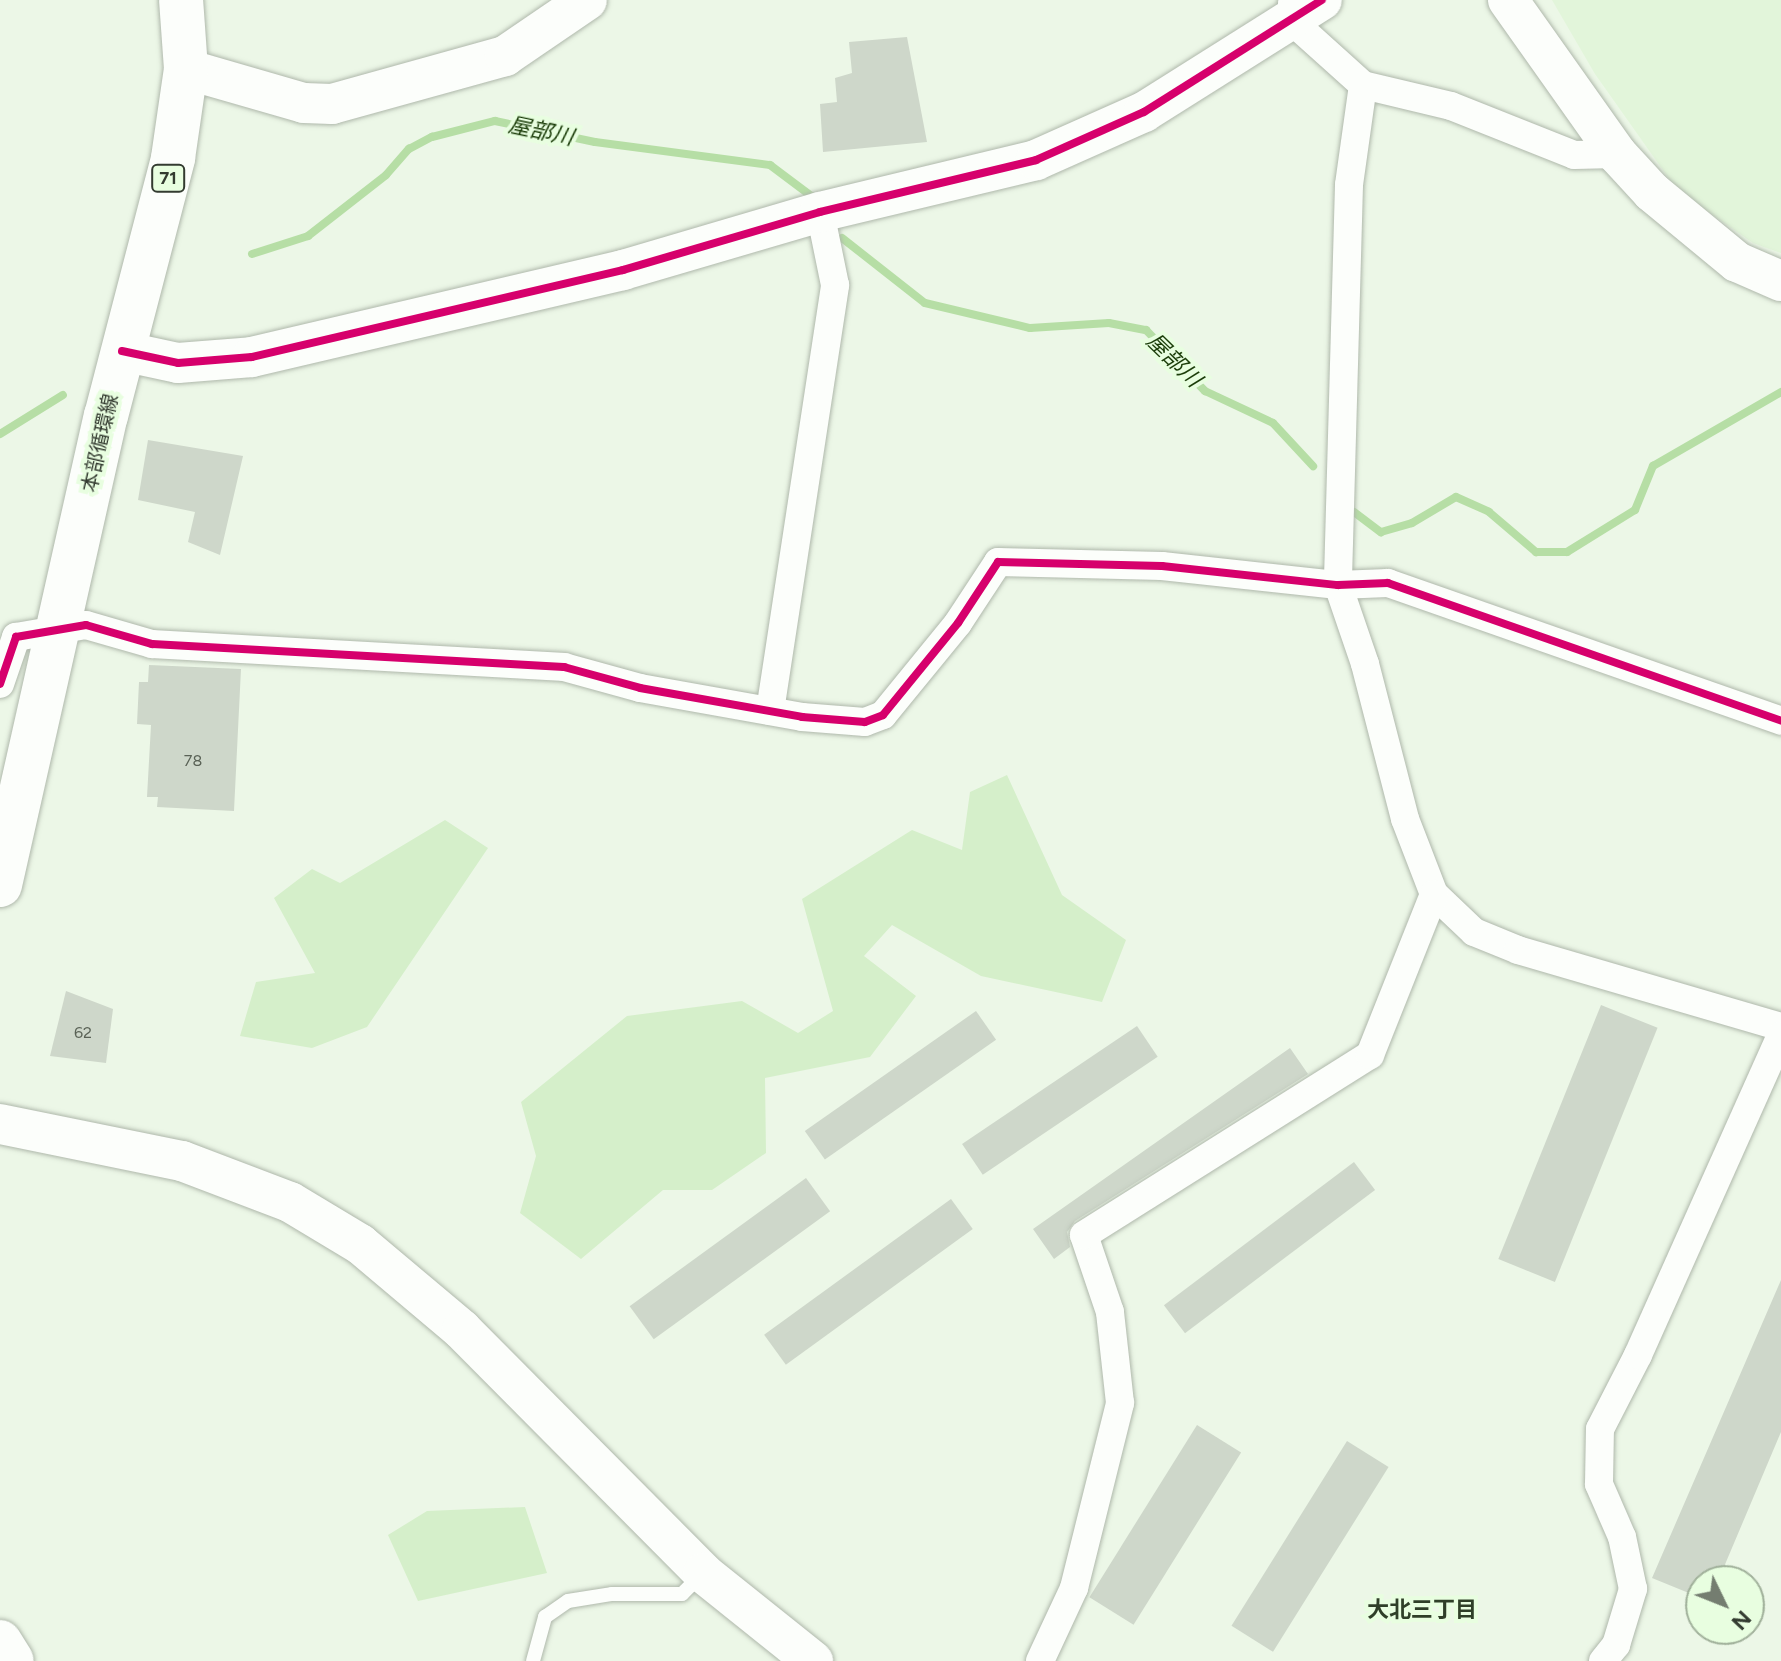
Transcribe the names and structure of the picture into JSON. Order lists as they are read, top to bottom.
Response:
{
  "streets": {
    "main road": ["71", "本部循環線"]
  },
  "districts": ["大北三丁目"],
  "water": ["屋部川"],
  "house_numbers": ["78", "62"],
  "north": "bottom right"
}
